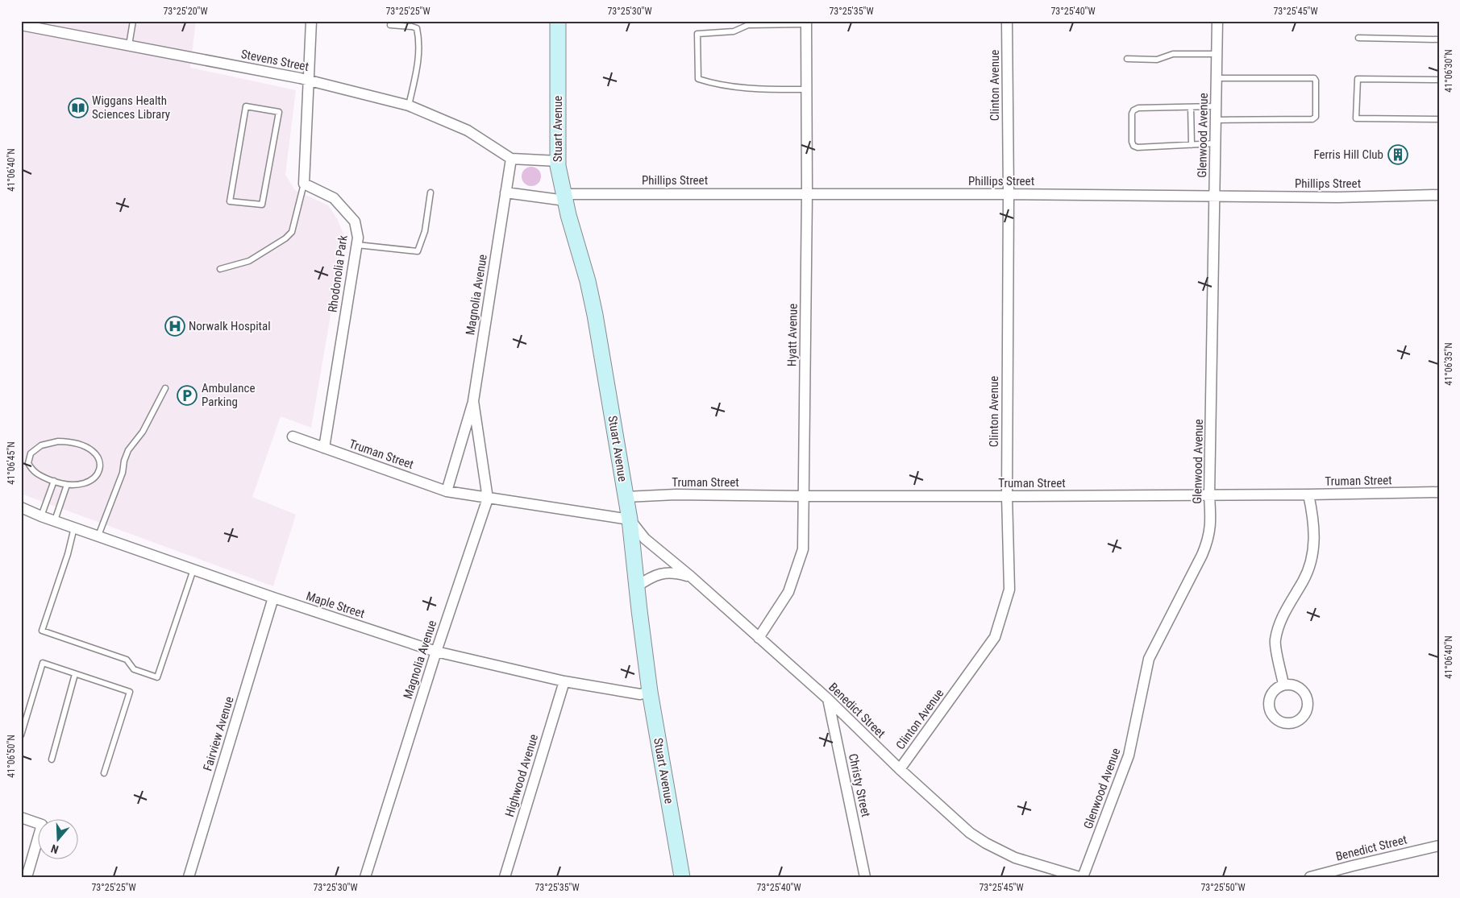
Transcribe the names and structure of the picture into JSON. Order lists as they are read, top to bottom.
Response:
{
  "streets": {
    "street": [
      "Stevens Street",
      "Clinton Avenue",
      "Stuart Avenue",
      "Glenwood Avenue",
      "Phillips Street",
      "Rhodonolia Park",
      "Magnolia Avenue",
      "Hyatt Avenue",
      "Truman Street",
      "Maple Street",
      "Benedict Street",
      "Fairview Avenue",
      "Highwood Avenue",
      "Christy Street"
    ]
  },
  "crossings": [
    ["Stevens Street", "Stuart Avenue"],
    ["Clinton Avenue", "Phillips Street"],
    ["Clinton Avenue", "Truman Street"],
    ["Clinton Avenue", "Benedict Street"],
    ["Stuart Avenue", "Phillips Street"],
    ["Stuart Avenue", "Truman Street"],
    ["Stuart Avenue", "Maple Street"],
    ["Stuart Avenue", "Benedict Street"],
    ["Glenwood Avenue", "Phillips Street"],
    ["Glenwood Avenue", "Truman Street"],
    ["Phillips Street", "Hyatt Avenue"],
    ["Rhodonolia Park", "Truman Street"],
    ["Magnolia Avenue", "Truman Street"],
    ["Magnolia Avenue", "Maple Street"],
    ["Hyatt Avenue", "Truman Street"],
    ["Hyatt Avenue", "Benedict Street"],
    ["Truman Street", "Benedict Street"],
    ["Maple Street", "Fairview Avenue"],
    ["Maple Street", "Highwood Avenue"],
    ["Benedict Street", "Christy Street"]
  ],
  "places": {
    "library": ["Wiggans Health Sciences Library"],
    "building": ["Ferris Hill Club"],
    "hospital": ["Norwalk Hospital"],
    "parking": ["Ambulance Parking"]
  },
  "north": "bottom",
  "coordinates": [
    "73°25'20\"W",
    "73°25'25\"W",
    "73°25'30\"W",
    "73°25'35\"W",
    "73°25'40\"W",
    "73°25'45\"W",
    "41°06'30\"N",
    "41°06'40\"N",
    "41°06'35\"N",
    "41°06'45\"N",
    "41°06'50\"N",
    "73°25'50\"W"
  ]
}
